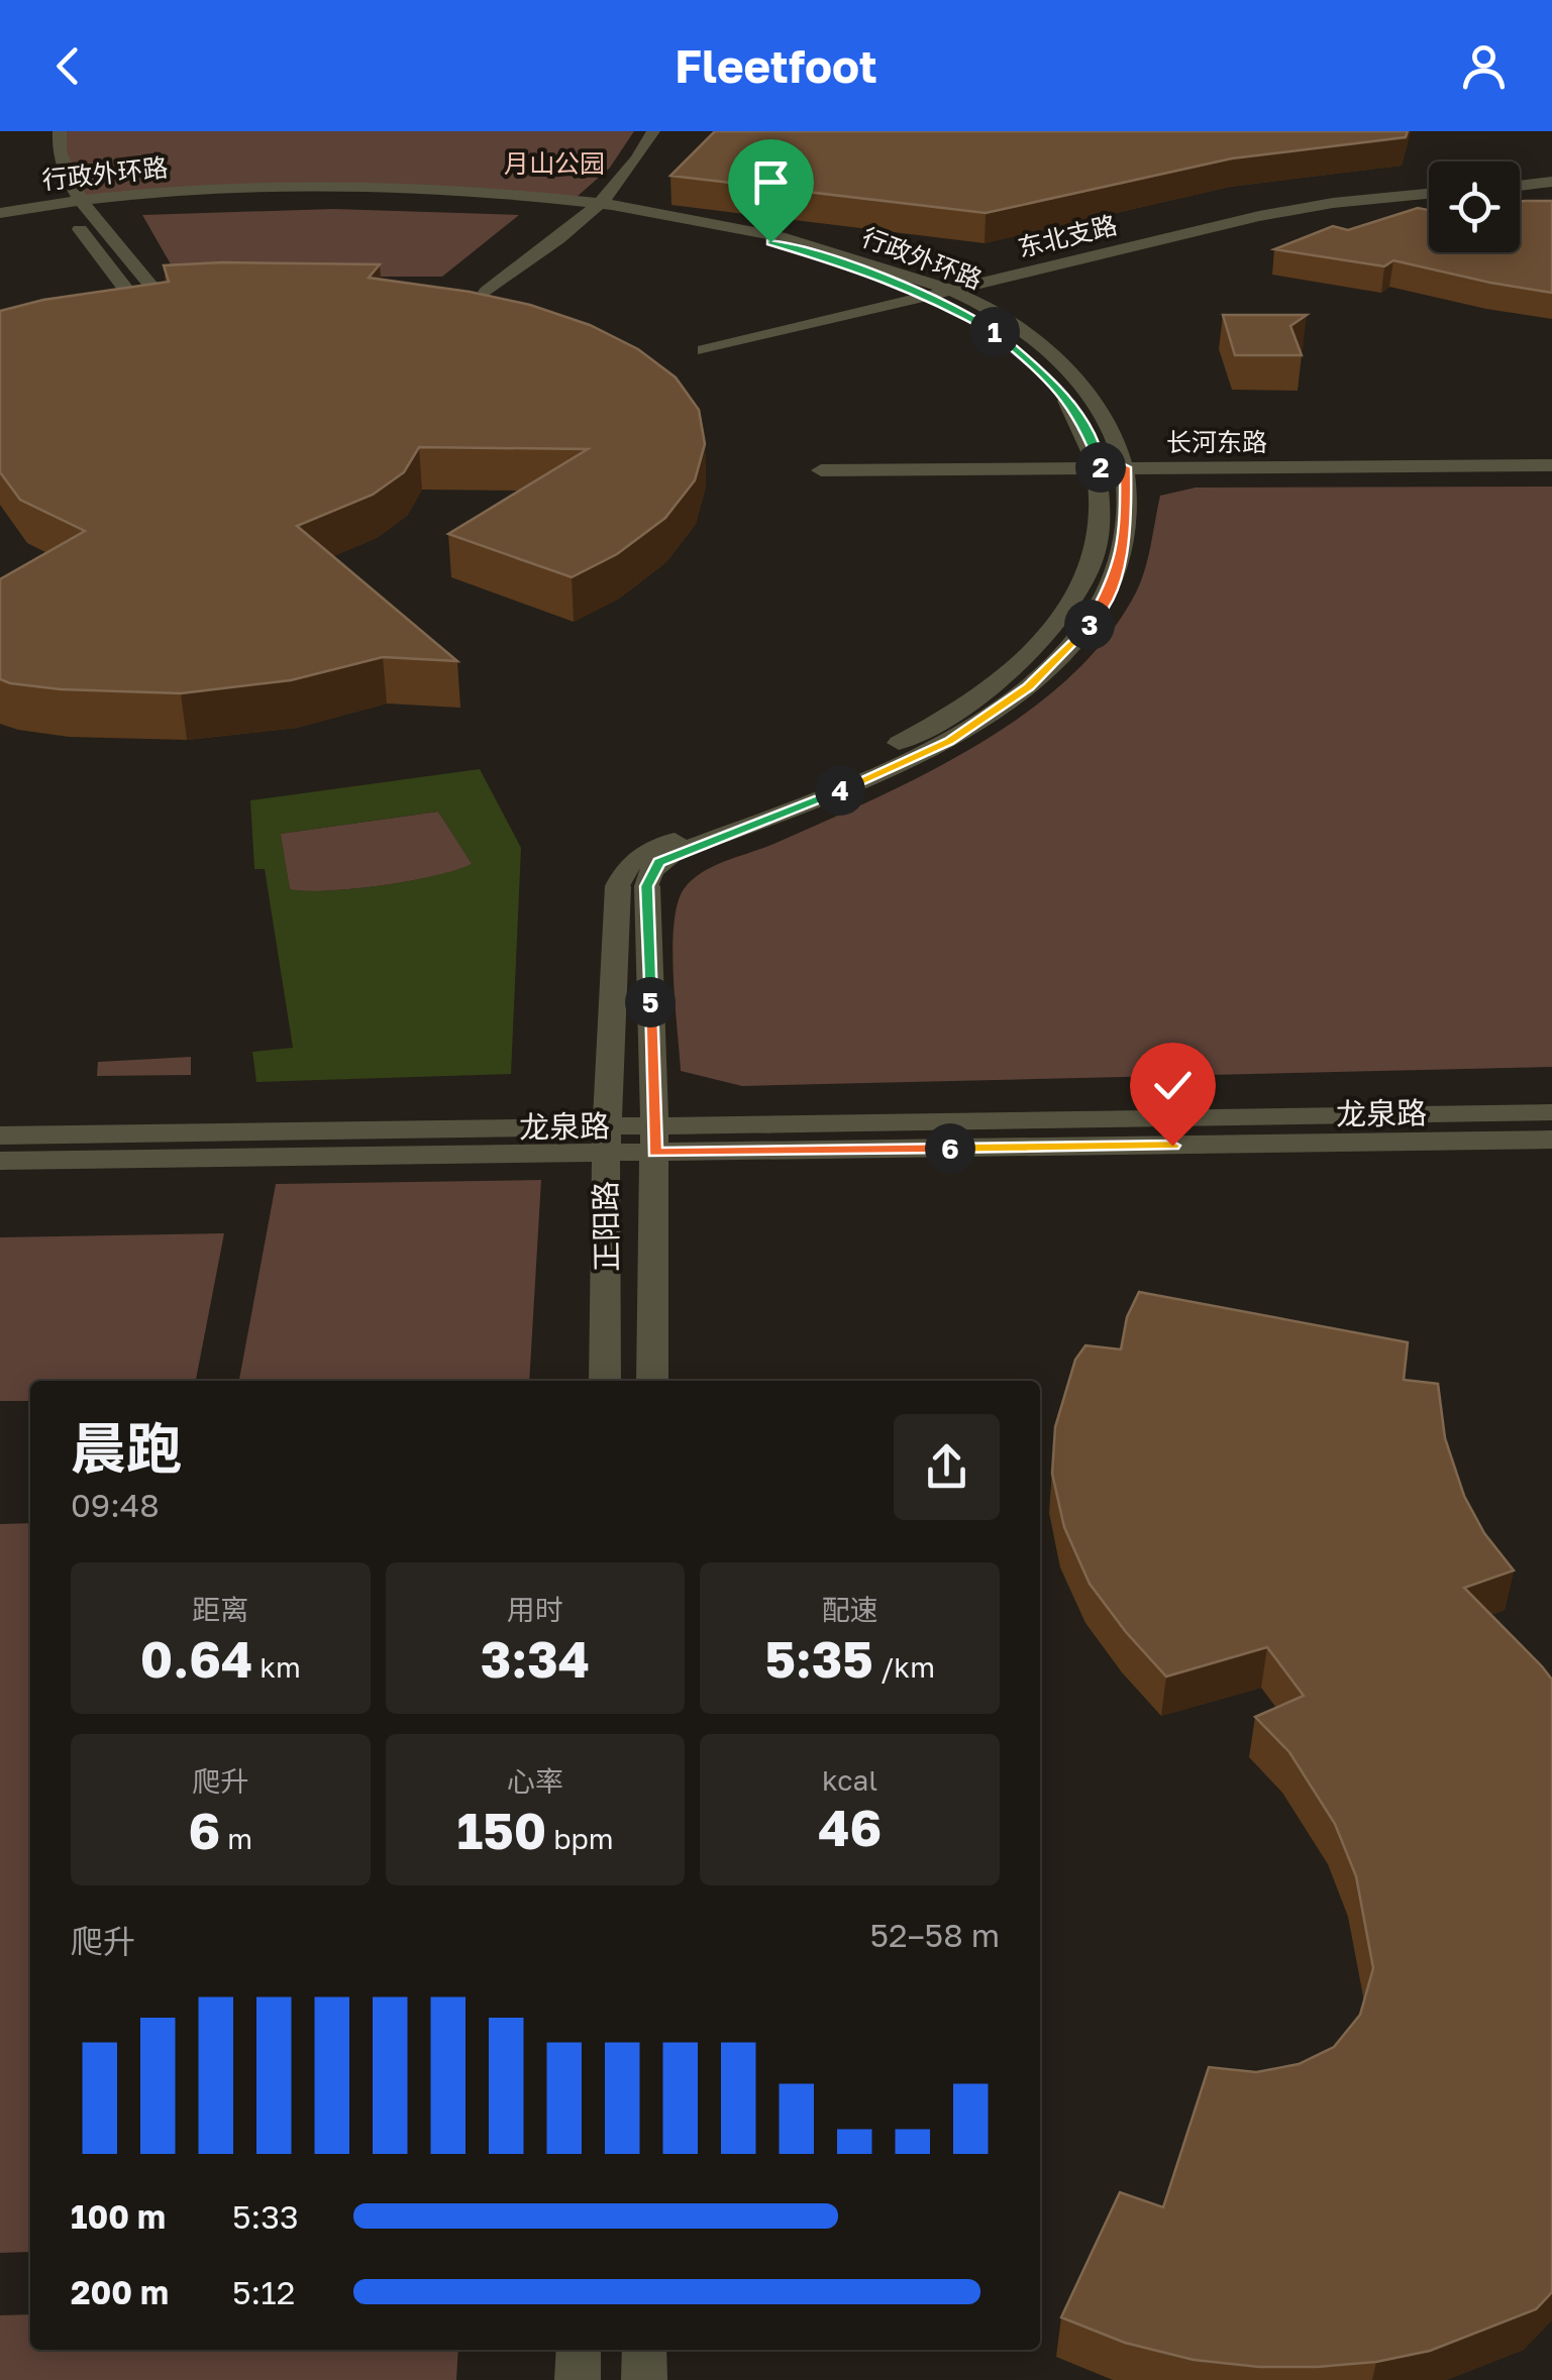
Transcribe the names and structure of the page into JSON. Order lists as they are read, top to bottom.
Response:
{
  "streets": {
    "street": [
      "行政外环路",
      "东北支路",
      "长河东路",
      "龙泉路",
      "正阳路"
    ]
  },
  "crossings": [
    ["行政外环路", "东北支路"],
    ["行政外环路", "长河东路"],
    ["行政外环路", "正阳路"],
    ["龙泉路", "正阳路"]
  ],
  "parks": ["月山公园"],
  "page": {
    "header": "Fleetfoot",
    "pins": [
      "1",
      "2",
      "3",
      "4",
      "5",
      "6"
    ],
    "heading": ["晨跑", "09:48"],
    "stats": [
      ["距离", "0.64 km"],
      ["用时", "3:34"],
      ["配速", "5:35 /km"],
      ["爬升", "6 m"],
      ["心率", "150 bpm"],
      ["kcal", "46"]
    ],
    "chart": ["爬升", "52–58 m"],
    "list": [
      {
        "name": "100 m",
        "note": "5:33"
      },
      {
        "name": "200 m",
        "note": "5:12"
      }
    ]
  }
}
